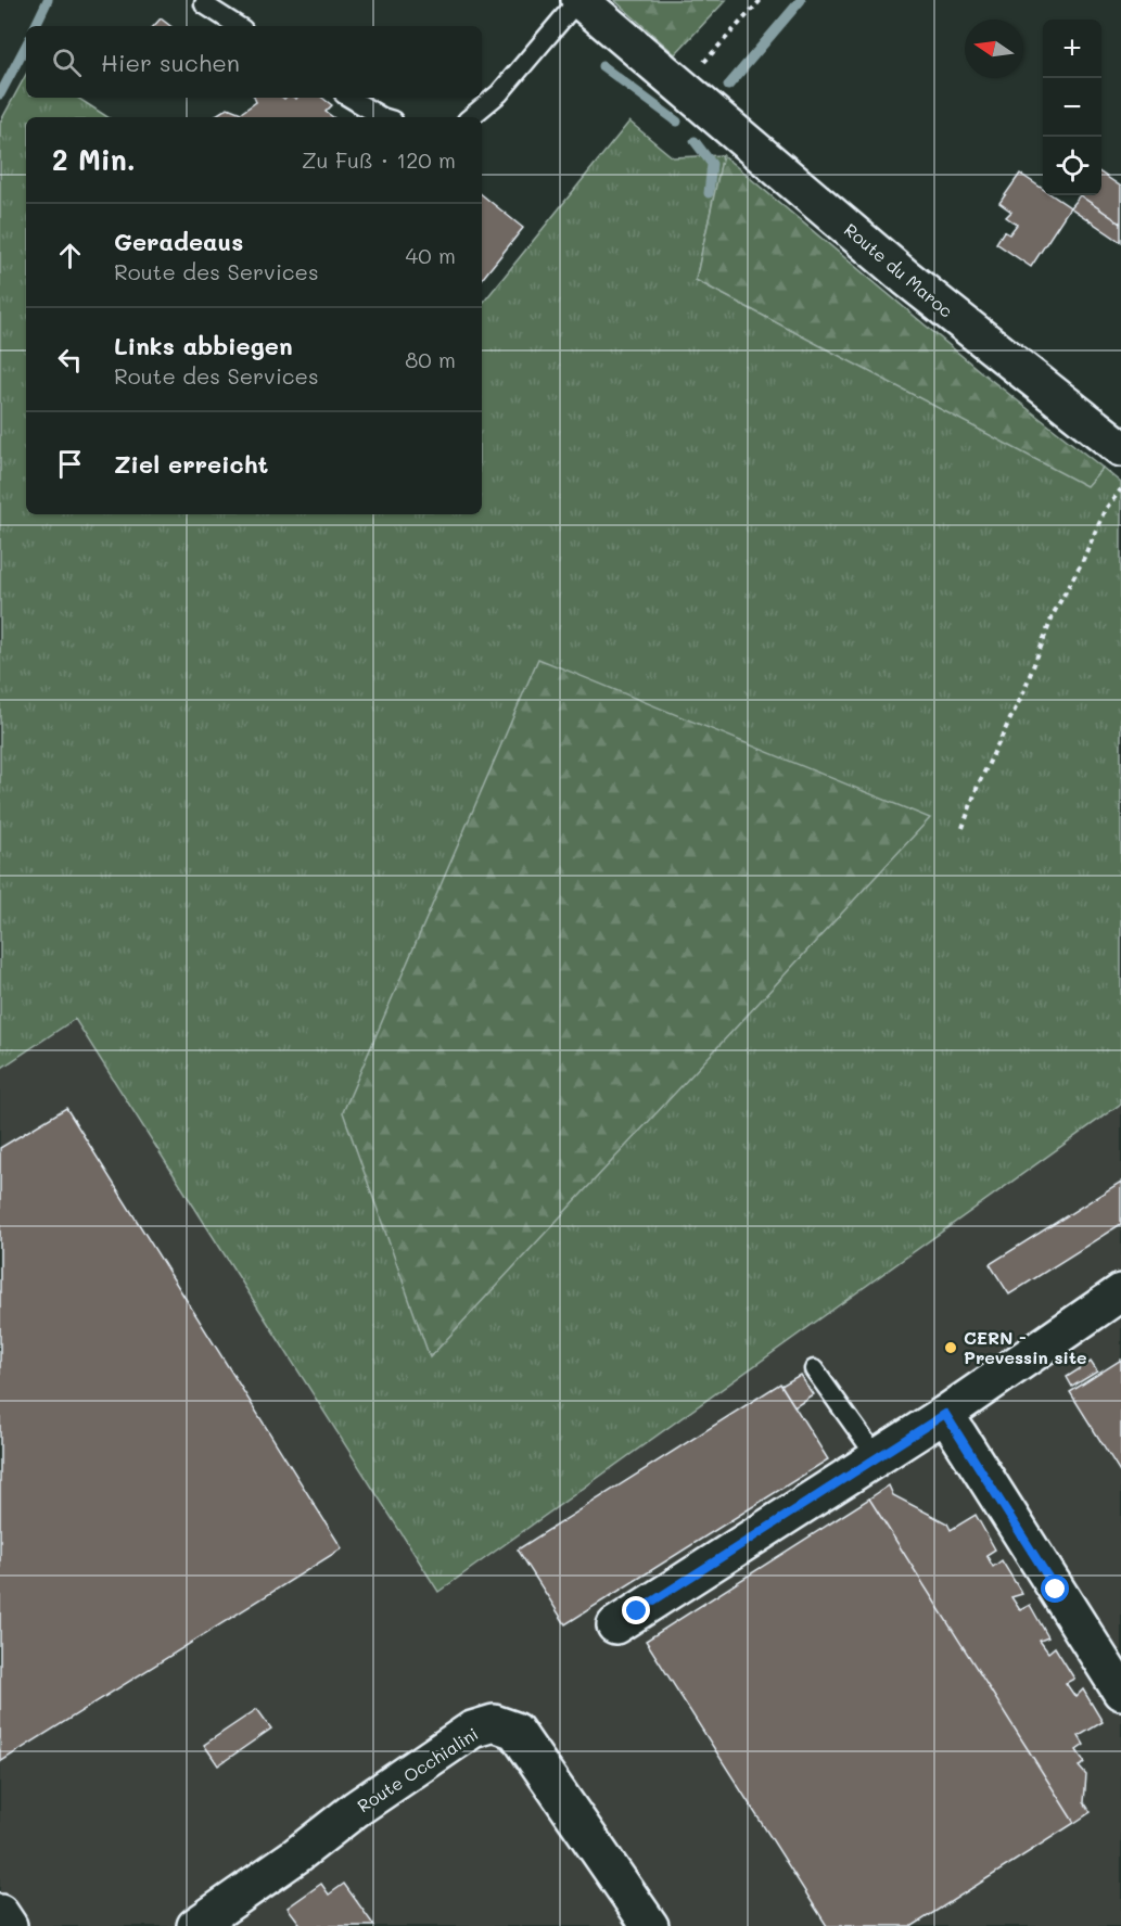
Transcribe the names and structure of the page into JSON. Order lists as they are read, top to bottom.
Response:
{
  "streets": {
    "street": ["Route du Maroc", "Route Occhialini"]
  },
  "places": ["CERN - Prevessin site"],
  "north": "left",
  "page": {
    "map_buttons": ["+", "−"],
    "search": "Hier suchen",
    "heading": ["2 Min.", "Zu Fuß · 120 m"],
    "list": [
      ["Geradeaus", "Route des Services", "40 m"],
      ["Links abbiegen", "Route des Services", "80 m"],
      "Ziel erreicht"
    ]
  }
}
